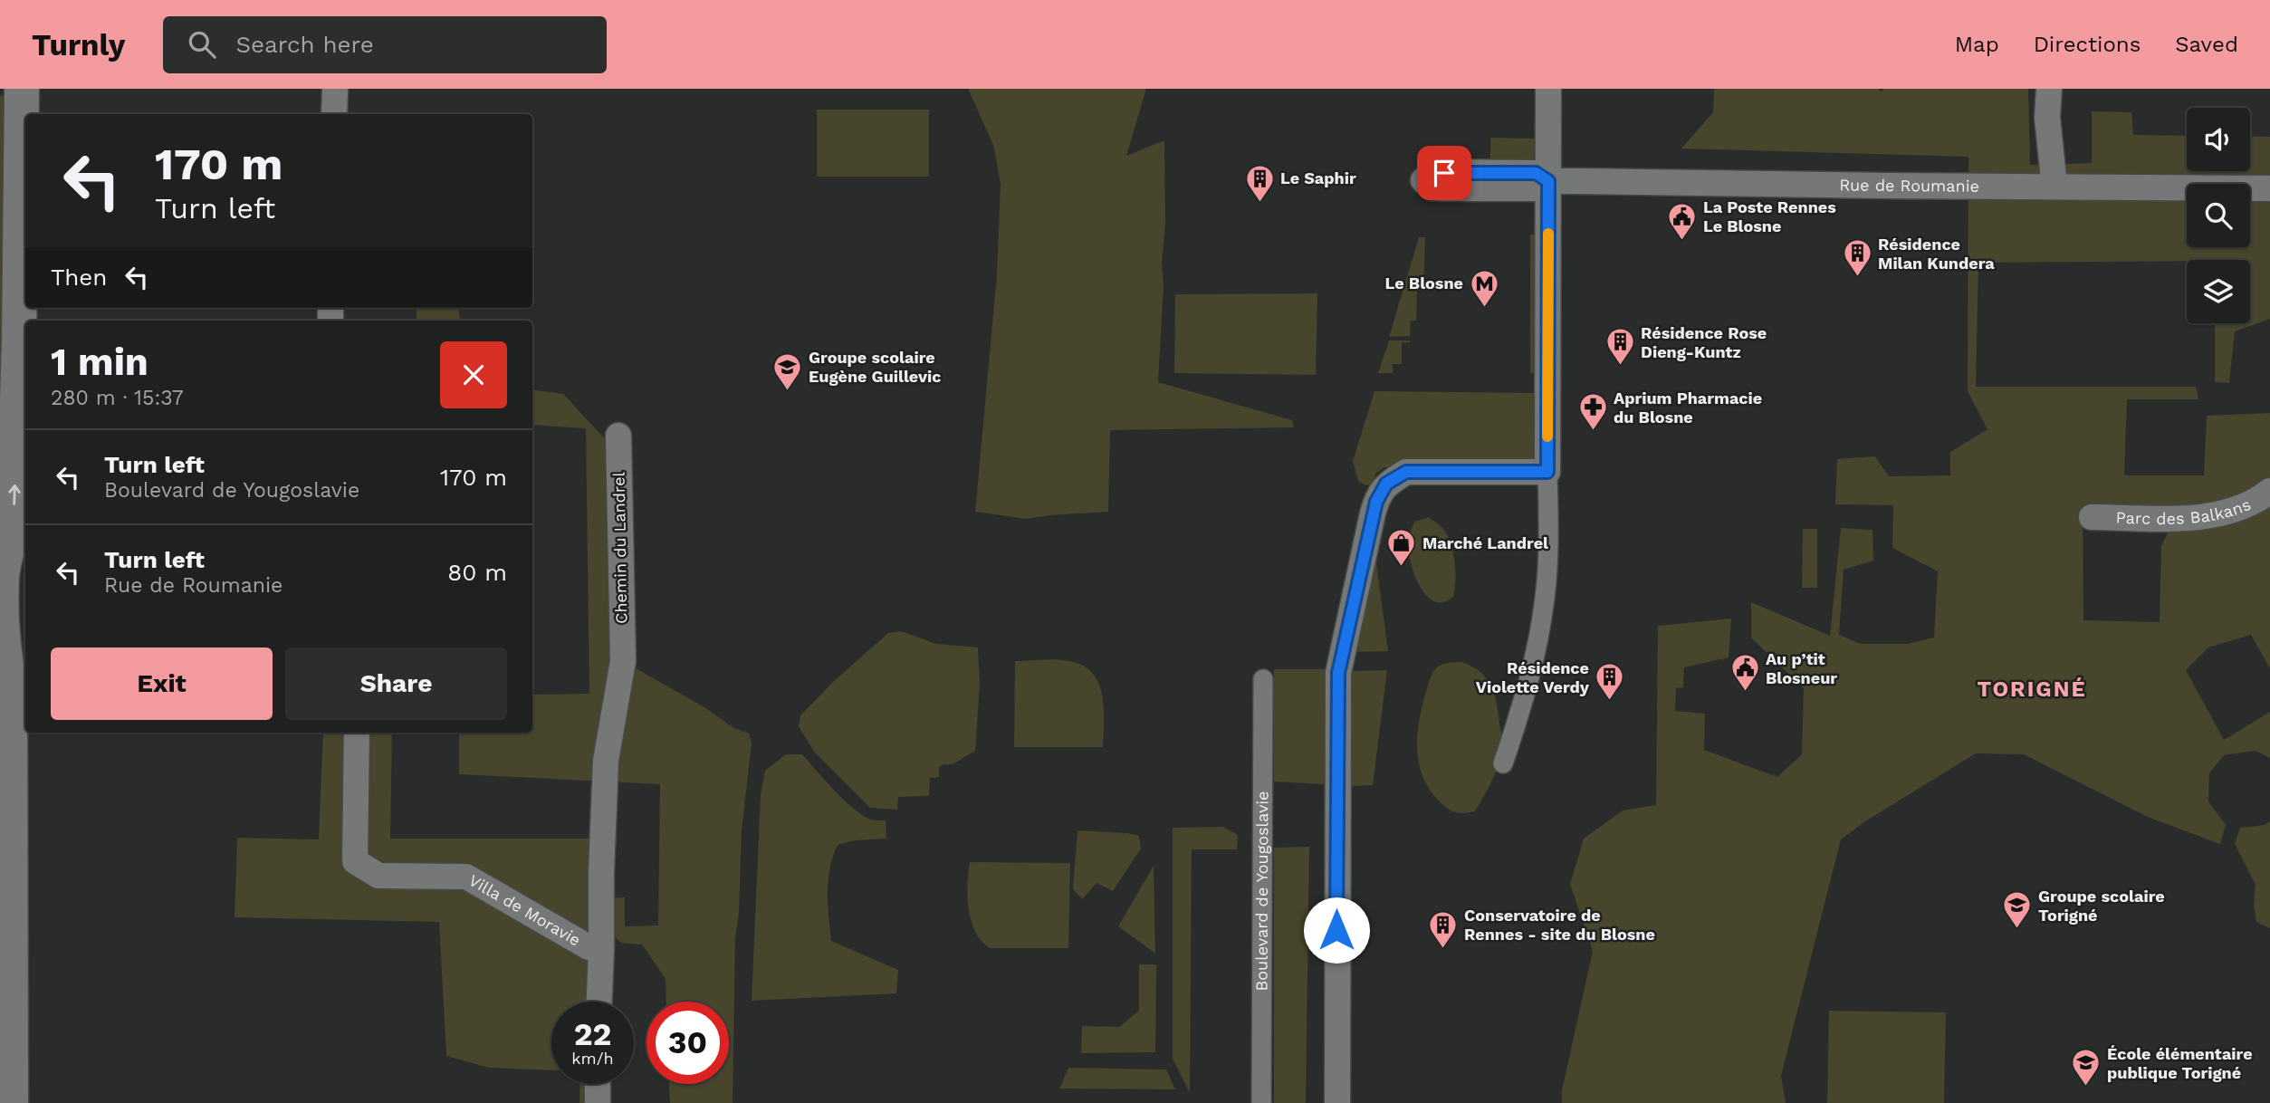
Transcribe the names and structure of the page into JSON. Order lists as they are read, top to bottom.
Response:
{
  "streets": {
    "street": [
      "Rue de Roumanie",
      "Parc des Balkans",
      "Chemin du Landrel",
      "Boulevard de Yougoslavie",
      "Villa de Moravie"
    ]
  },
  "crossings": [
    ["Chemin du Landrel", "Villa de Moravie"]
  ],
  "districts": ["TORIGNÉ"],
  "places": {
    "building": [
      "Le Saphir",
      "Résidence Milan Kundera",
      "Résidence Rose Dieng-Kuntz",
      "Résidence Violette Verdy",
      "Conservatoire de Rennes - site du Blosne"
    ],
    "public building": ["La Poste Rennes Le Blosne", "Au p’tit Blosneur"],
    "metro station": ["Le Blosne"],
    "school or university": ["Groupe scolaire Eugène Guillevic", "Groupe scolaire Torigné", "École élémentaire publique Torigné"],
    "pharmacy": ["Aprium Pharmacie du Blosne"],
    "shop": ["Marché Landrel"]
  },
  "page": {
    "header": "Turnly",
    "search": "Search here",
    "nav": ["Map", "Directions", "Saved"],
    "turn": ["170 m", "Turn left"],
    "then": "Then",
    "heading": ["1 min", "280 m · 15:37"],
    "list": [
      {
        "name": "Turn left",
        "note": "Boulevard de Yougoslavie",
        "value": "170 m"
      },
      {
        "name": "Turn left",
        "note": "Rue de Roumanie",
        "value": "80 m"
      }
    ],
    "buttons": ["Exit", "Share"],
    "speed": "22 km/h",
    "limit": "30"
  }
}
